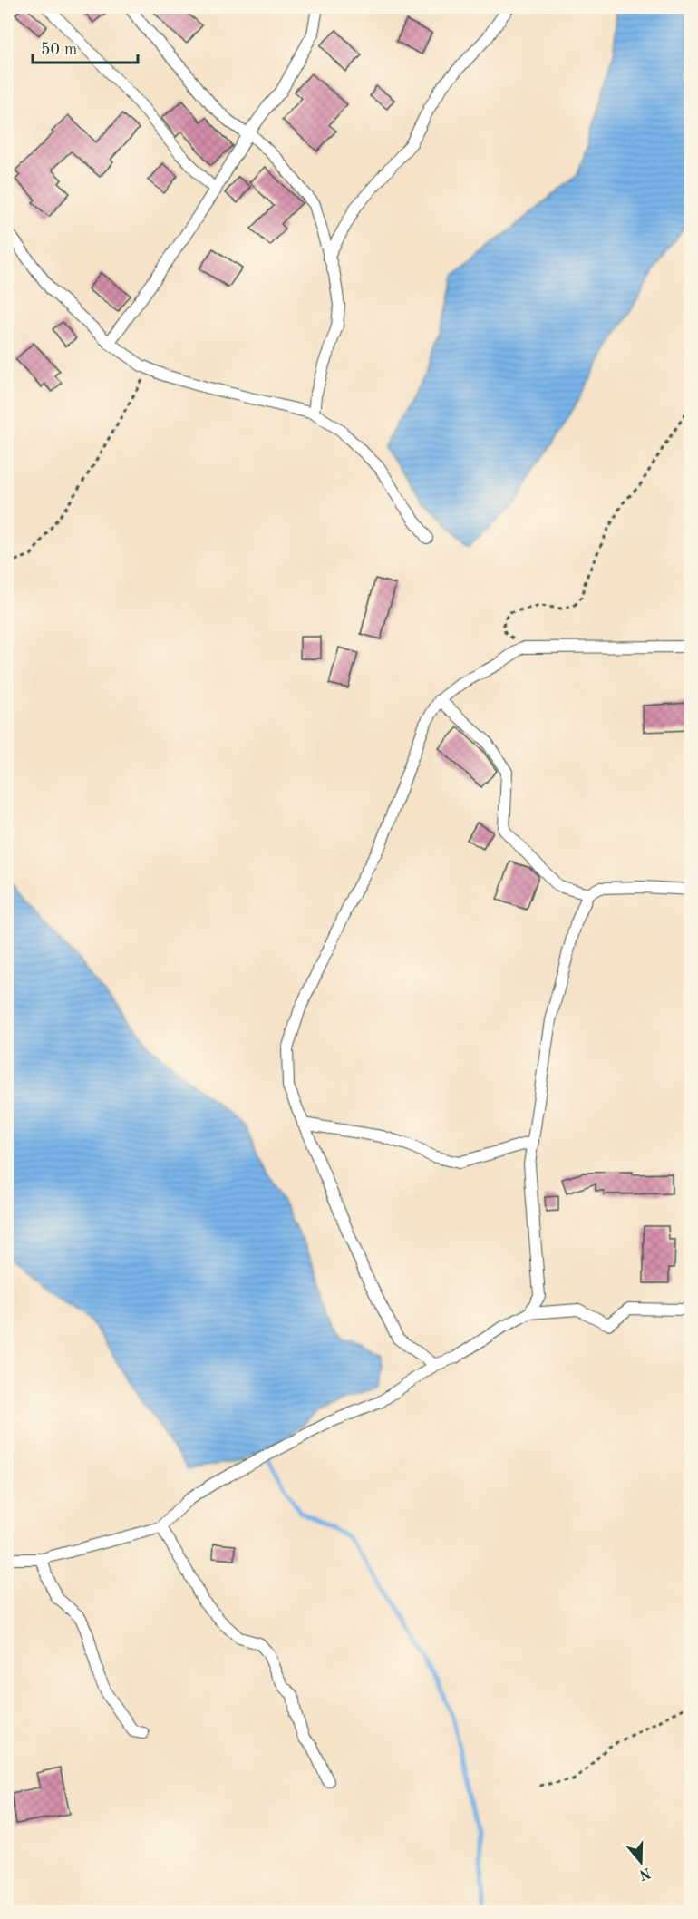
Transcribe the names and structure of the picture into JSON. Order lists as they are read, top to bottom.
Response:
{
  "scale_bar": "50 m",
  "north": "bottom"
}
